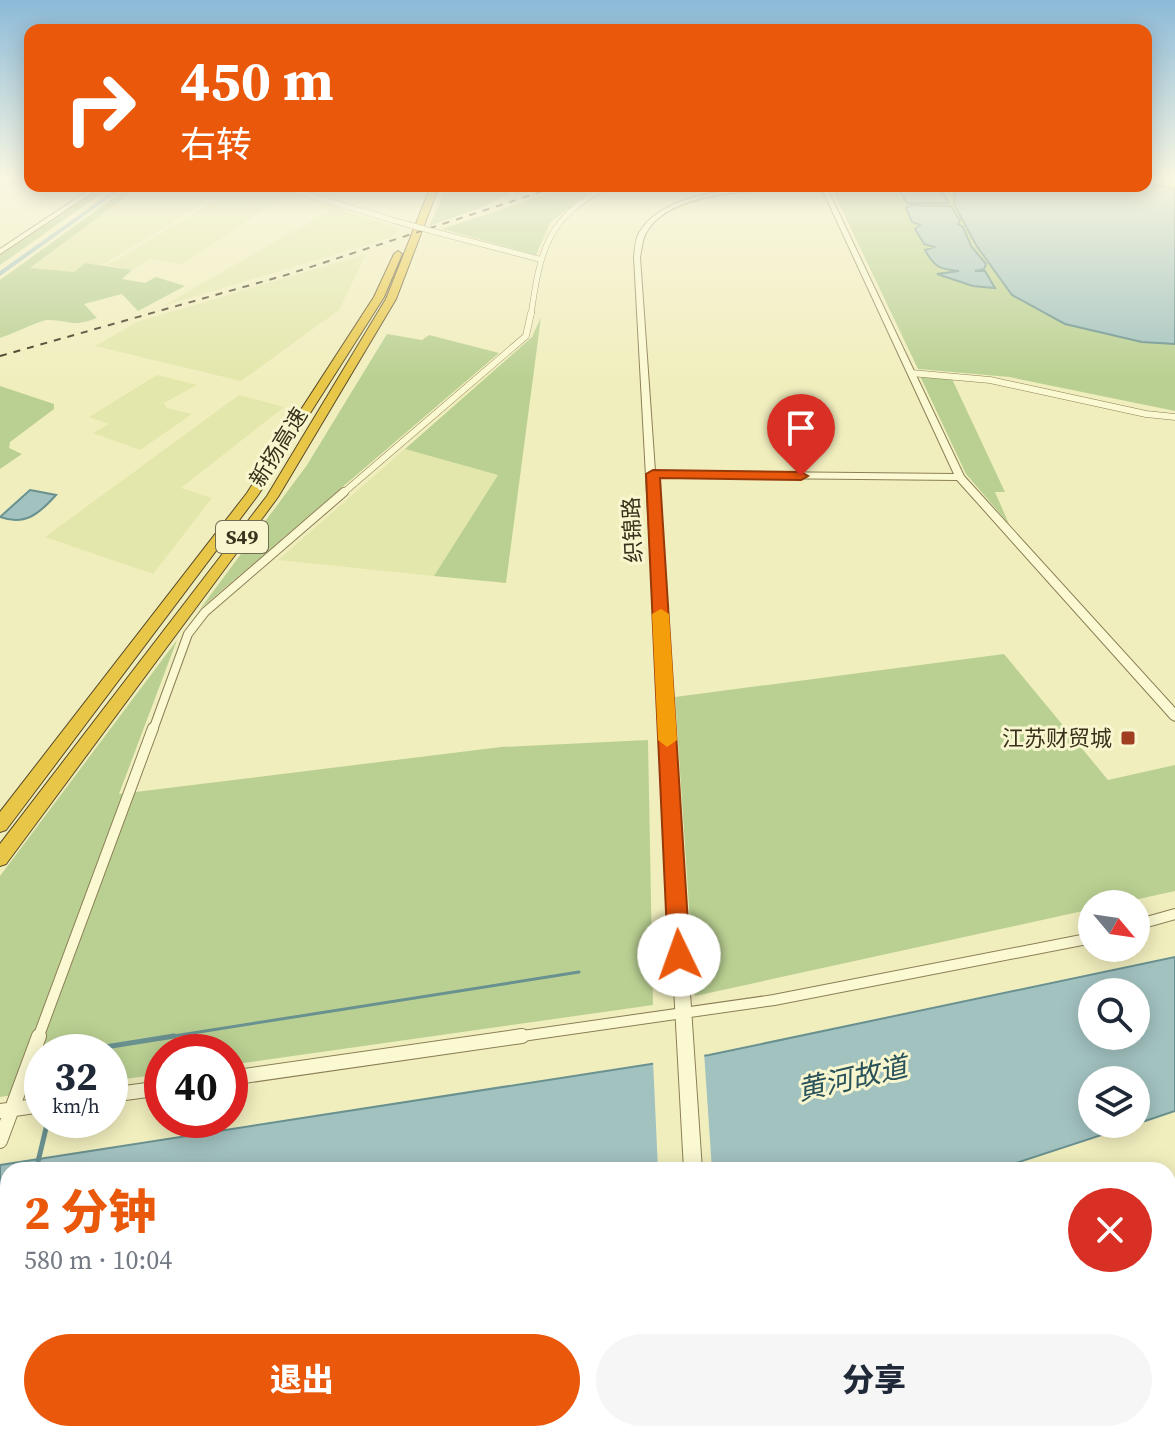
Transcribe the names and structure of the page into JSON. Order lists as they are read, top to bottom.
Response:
{
  "streets": {
    "highway": ["新扬高速", "S49"],
    "street": ["织锦路"]
  },
  "water": ["黄河故道"],
  "places": {
    "transit": ["江苏财贸城"]
  },
  "north": "bottom right",
  "page": {
    "turn": ["450 m", "右转"],
    "speed": "32 km/h",
    "limit": "40",
    "heading": ["2 分钟", "580 m · 10:04"],
    "buttons": ["退出", "分享"]
  }
}
